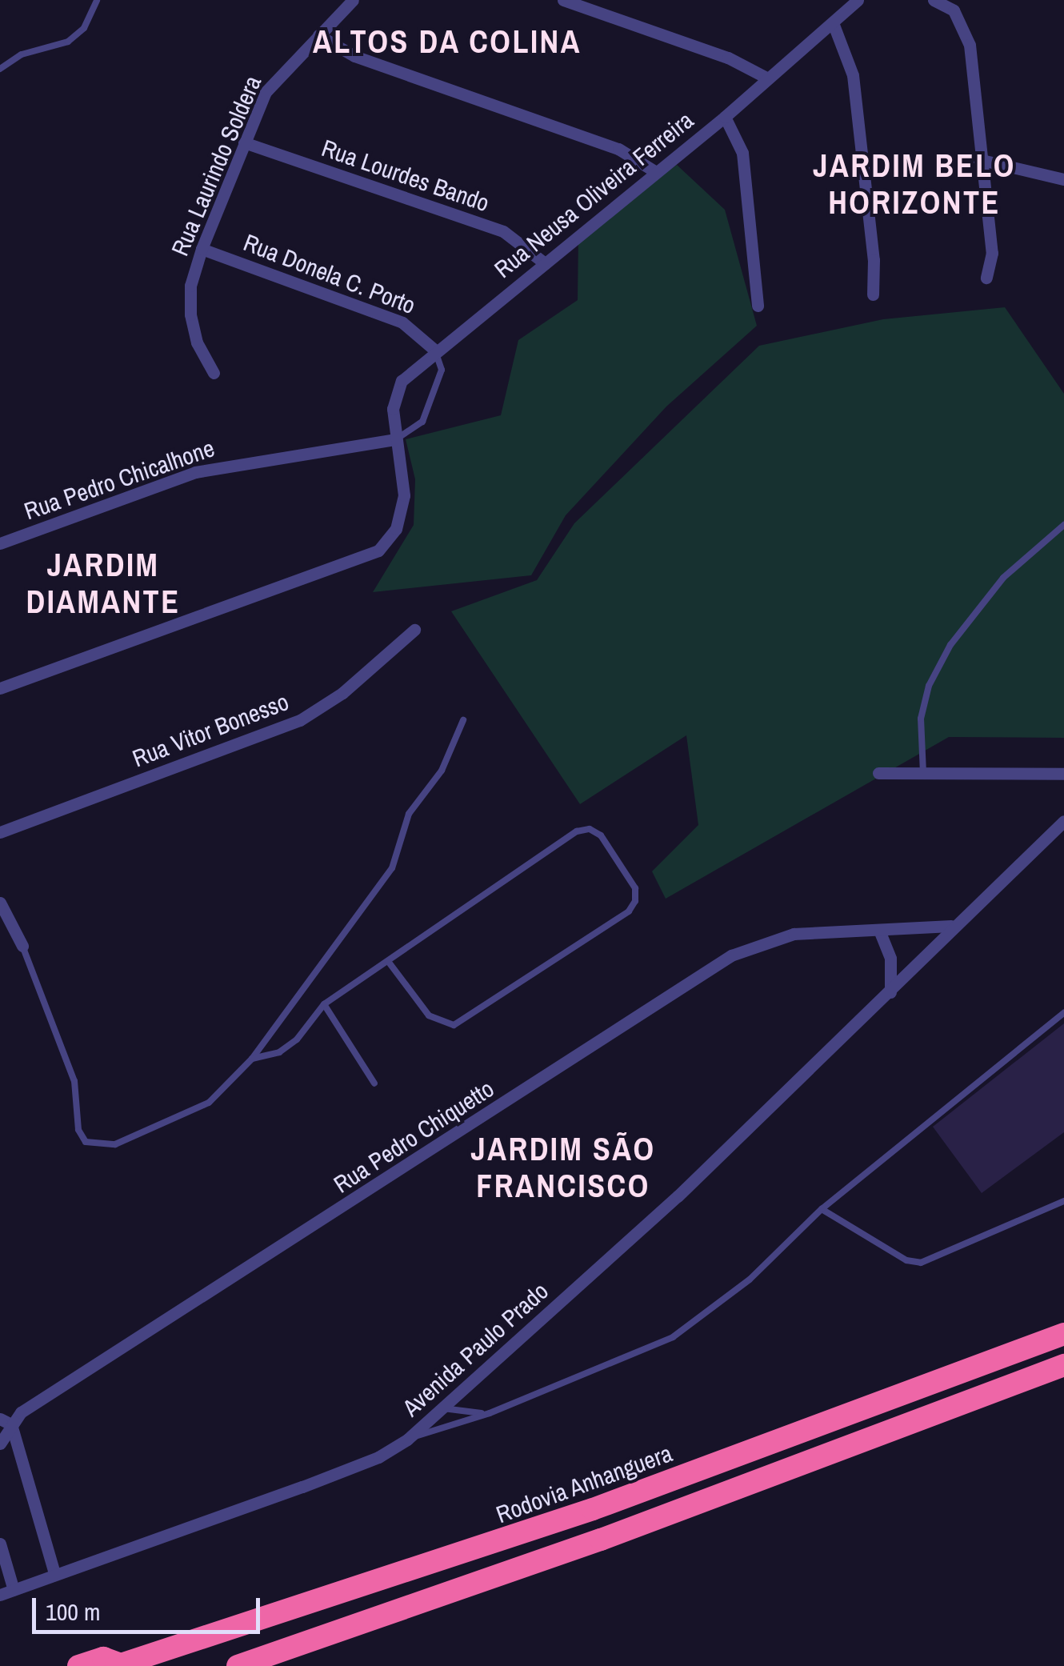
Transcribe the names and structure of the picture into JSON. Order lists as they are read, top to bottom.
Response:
{
  "streets": {
    "highway": ["Rodovia Anhanguera"],
    "street": [
      "Rua Laurindo Soldera",
      "Rua Lourdes Bando",
      "Rua Neusa Oliveira Ferreira",
      "Rua Donela C. Porto",
      "Rua Pedro Chicalhone",
      "Rua Vitor Bonesso",
      "Rua Pedro Chiquetto",
      "Avenida Paulo Prado"
    ]
  },
  "crossings": [
    ["Rua Laurindo Soldera", "Rua Lourdes Bando"],
    ["Rua Laurindo Soldera", "Rua Donela C. Porto"],
    ["Rua Lourdes Bando", "Rua Neusa Oliveira Ferreira"],
    ["Rua Neusa Oliveira Ferreira", "Rua Donela C. Porto"],
    ["Rua Neusa Oliveira Ferreira", "Rua Pedro Chicalhone"],
    ["Rua Pedro Chiquetto", "Avenida Paulo Prado"]
  ],
  "districts": [
    "ALTOS DA COLINA",
    "JARDIM BELO HORIZONTE",
    "JARDIM DIAMANTE",
    "JARDIM SÃO FRANCISCO"
  ],
  "scale_bar": "100 m"
}
